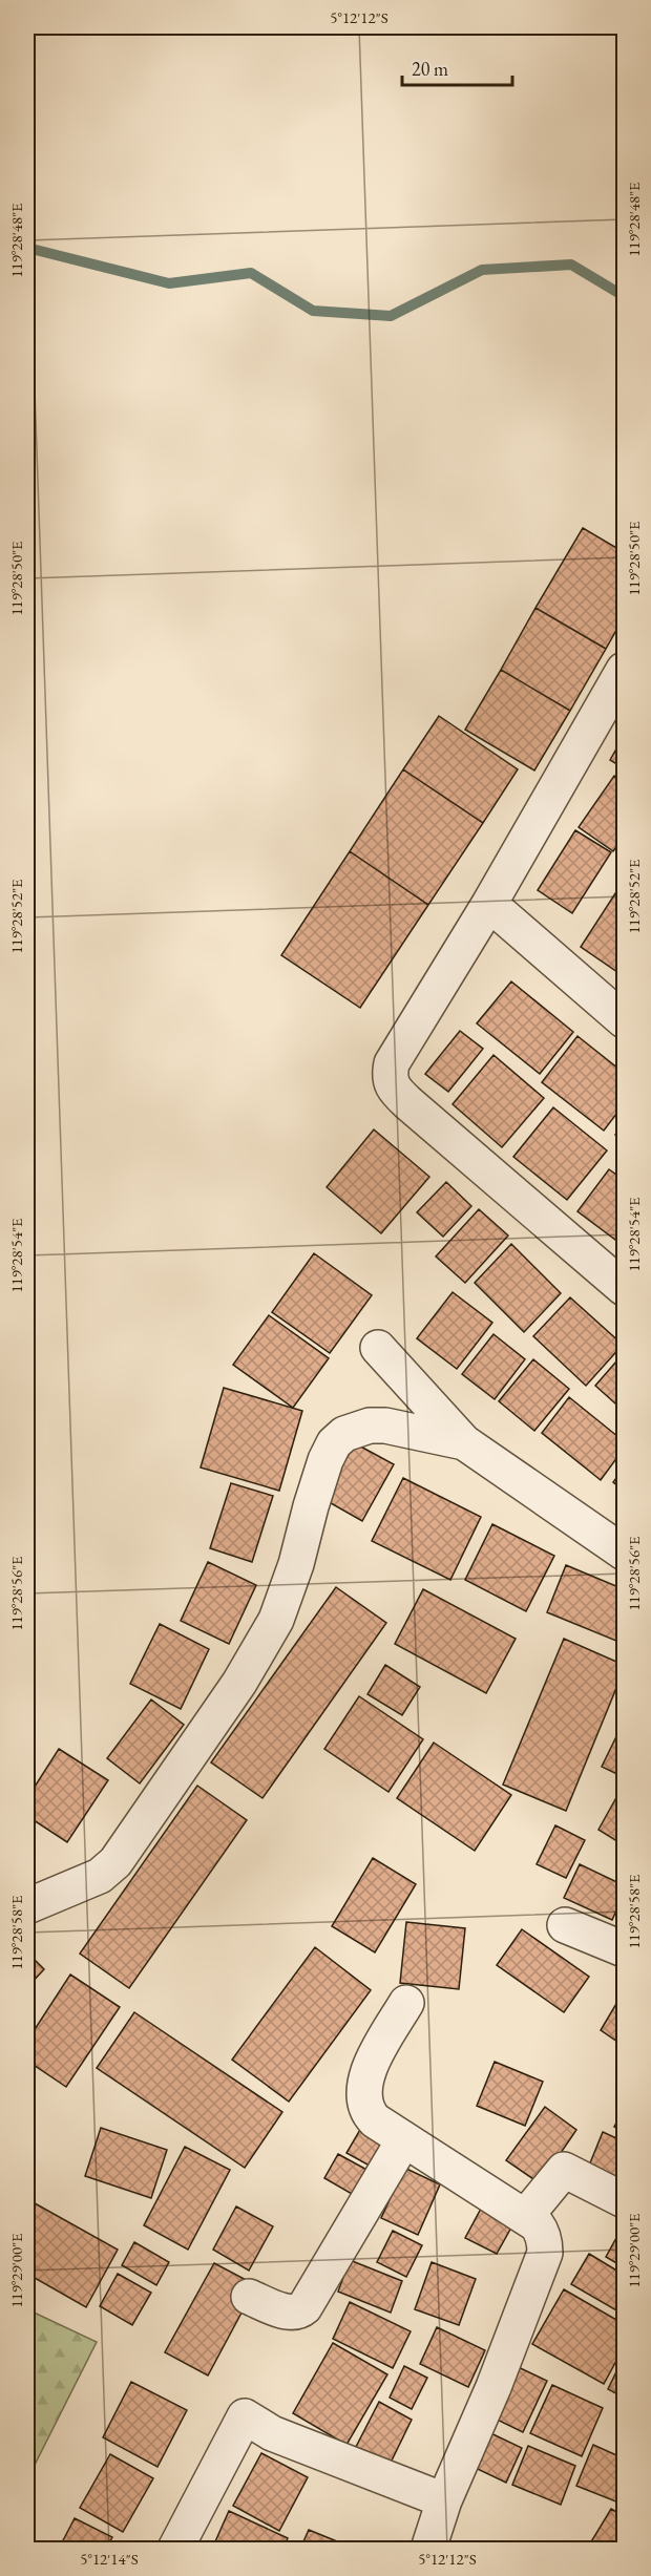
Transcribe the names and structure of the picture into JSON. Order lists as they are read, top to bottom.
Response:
{
  "scale_bar": "20 m",
  "coordinates": [
    "5°12'12\"S",
    "119°28'48\"E",
    "119°28'50\"E",
    "119°28'52\"E",
    "119°28'54\"E",
    "119°28'56\"E",
    "119°28'58\"E",
    "119°29'00\"E",
    "5°12'14\"S"
  ]
}
